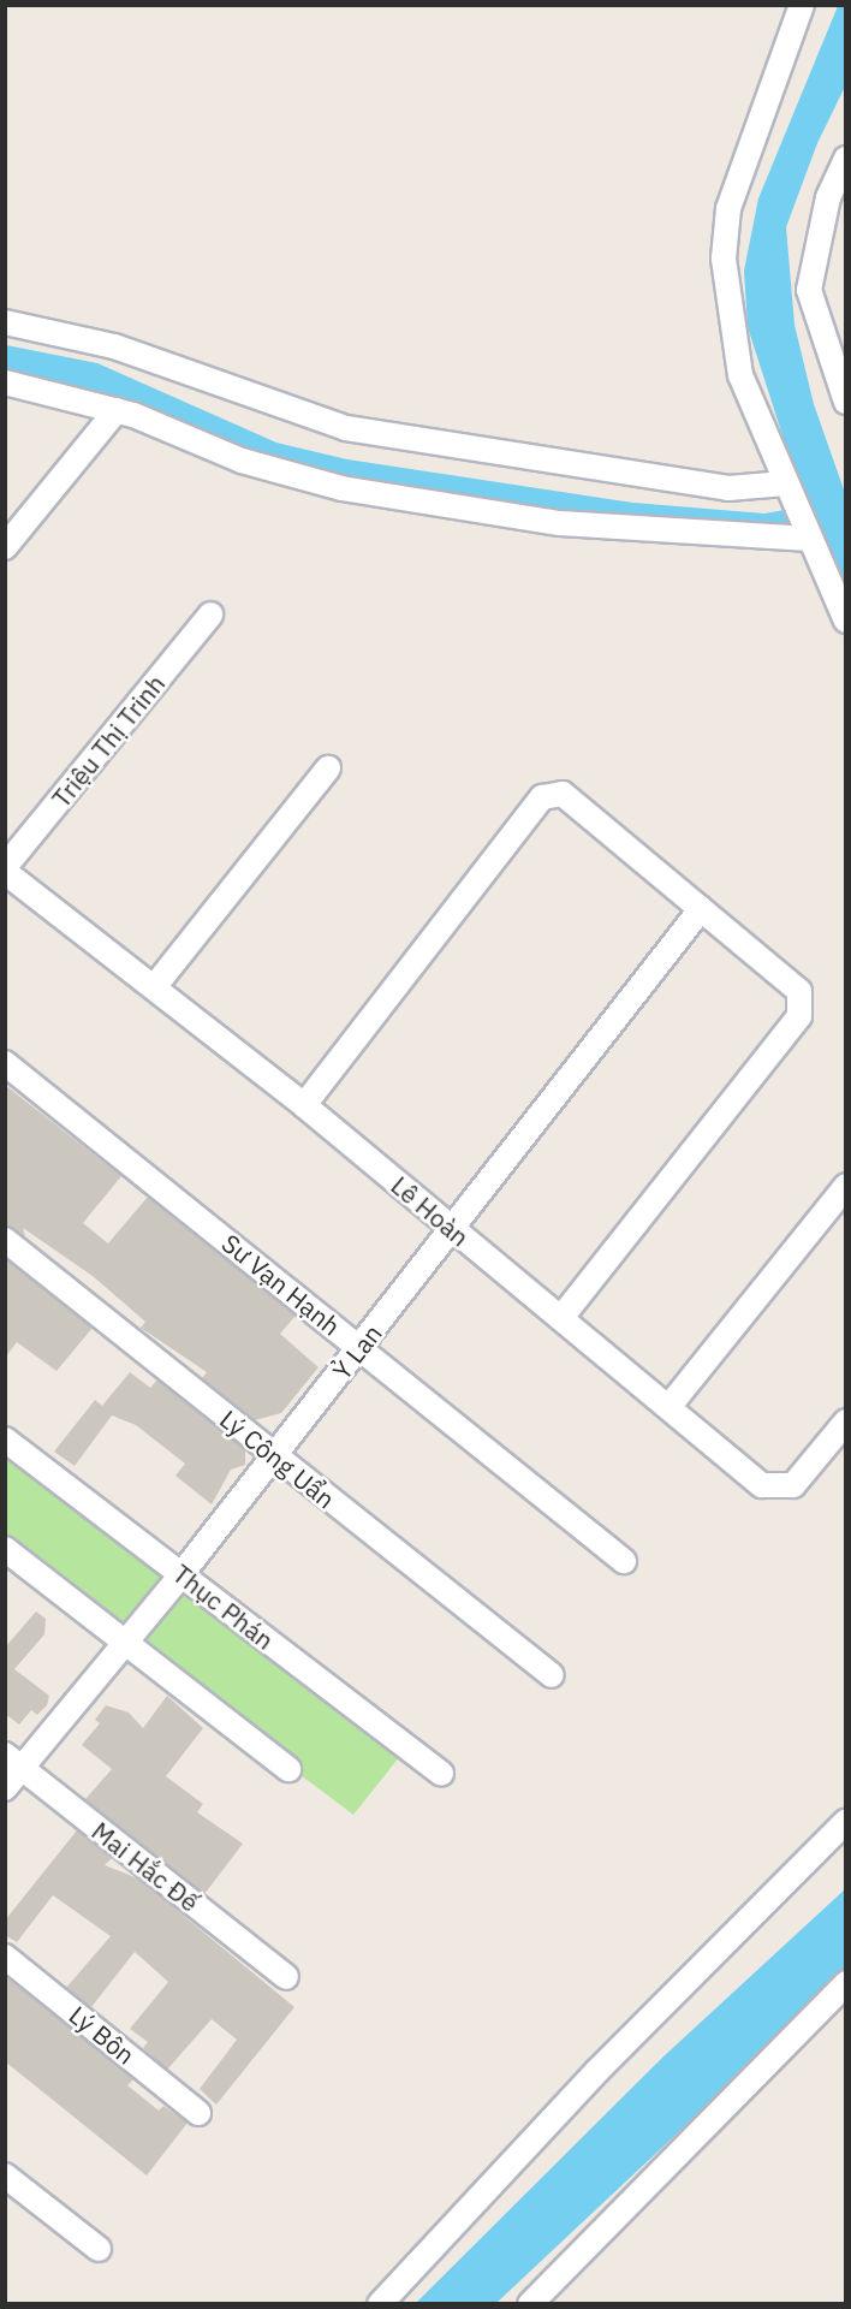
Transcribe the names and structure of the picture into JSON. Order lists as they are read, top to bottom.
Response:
{
  "streets": {
    "street": [
      "Triệu Thị Trinh",
      "Lê Hoàn",
      "Sư Vạn Hạnh",
      "Ỷ Lan",
      "Lý Công Uẩn",
      "Thục Phán",
      "Mai Hắc Đế",
      "Lý Bôn"
    ]
  },
  "crossings": [
    ["Triệu Thị Trinh", "Lê Hoàn"],
    ["Lê Hoàn", "Ỷ Lan"],
    ["Sư Vạn Hạnh", "Ỷ Lan"],
    ["Ỷ Lan", "Lý Công Uẩn"],
    ["Ỷ Lan", "Thục Phán"],
    ["Ỷ Lan", "Mai Hắc Đế"]
  ]
}
